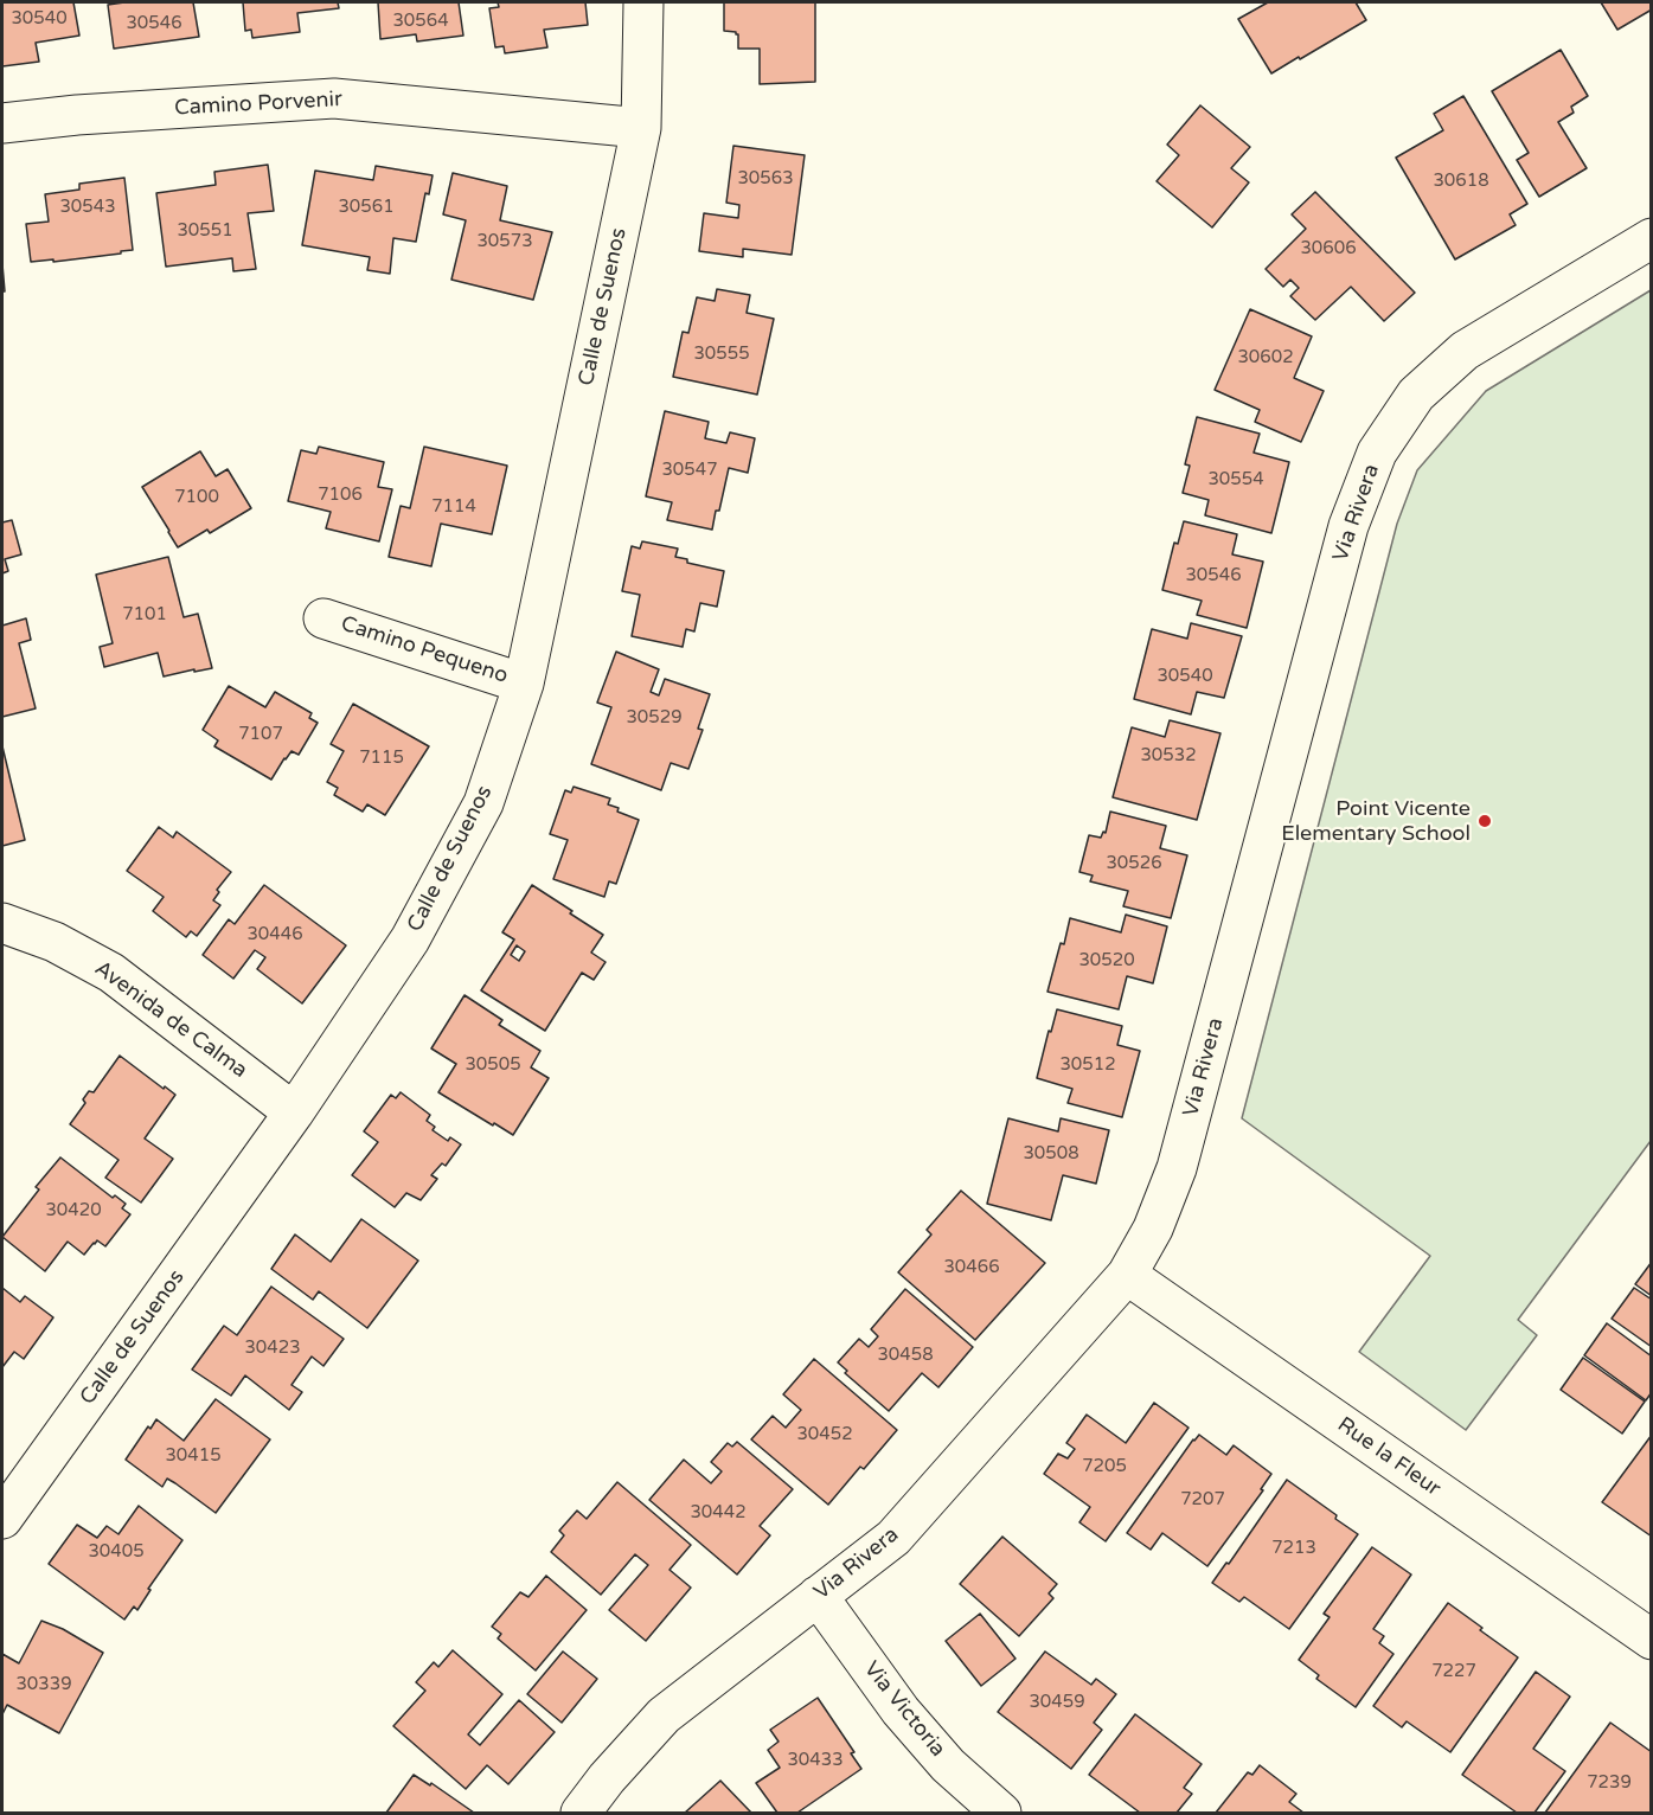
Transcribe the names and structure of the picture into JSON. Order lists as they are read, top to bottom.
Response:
{
  "streets": {
    "street": [
      "Camino Porvenir",
      "Calle de Suenos",
      "Via Rivera",
      "Camino Pequeno",
      "Avenida de Calma",
      "Rue la Fleur",
      "Via Victoria"
    ]
  },
  "crossings": [
    ["Camino Porvenir", "Calle de Suenos"],
    ["Calle de Suenos", "Camino Pequeno"],
    ["Calle de Suenos", "Avenida de Calma"],
    ["Via Rivera", "Rue la Fleur"],
    ["Via Rivera", "Via Victoria"]
  ],
  "places": ["Point Vicente Elementary School"],
  "house_numbers": [
    "30540",
    "30564",
    "30546",
    "30563",
    "30618",
    "30543",
    "30561",
    "30551",
    "30573",
    "30606",
    "30555",
    "30602",
    "30547",
    "30554",
    "7106",
    "7100",
    "7114",
    "30546",
    "7101",
    "30540",
    "30529",
    "7107",
    "30532",
    "7115",
    "30526",
    "30446",
    "30520",
    "30505",
    "30512",
    "30508",
    "30420",
    "30466",
    "30423",
    "30458",
    "30452",
    "30415",
    "7205",
    "7207",
    "30442",
    "7213",
    "30405",
    "7227",
    "30339",
    "30459",
    "30433",
    "7239"
  ]
}
